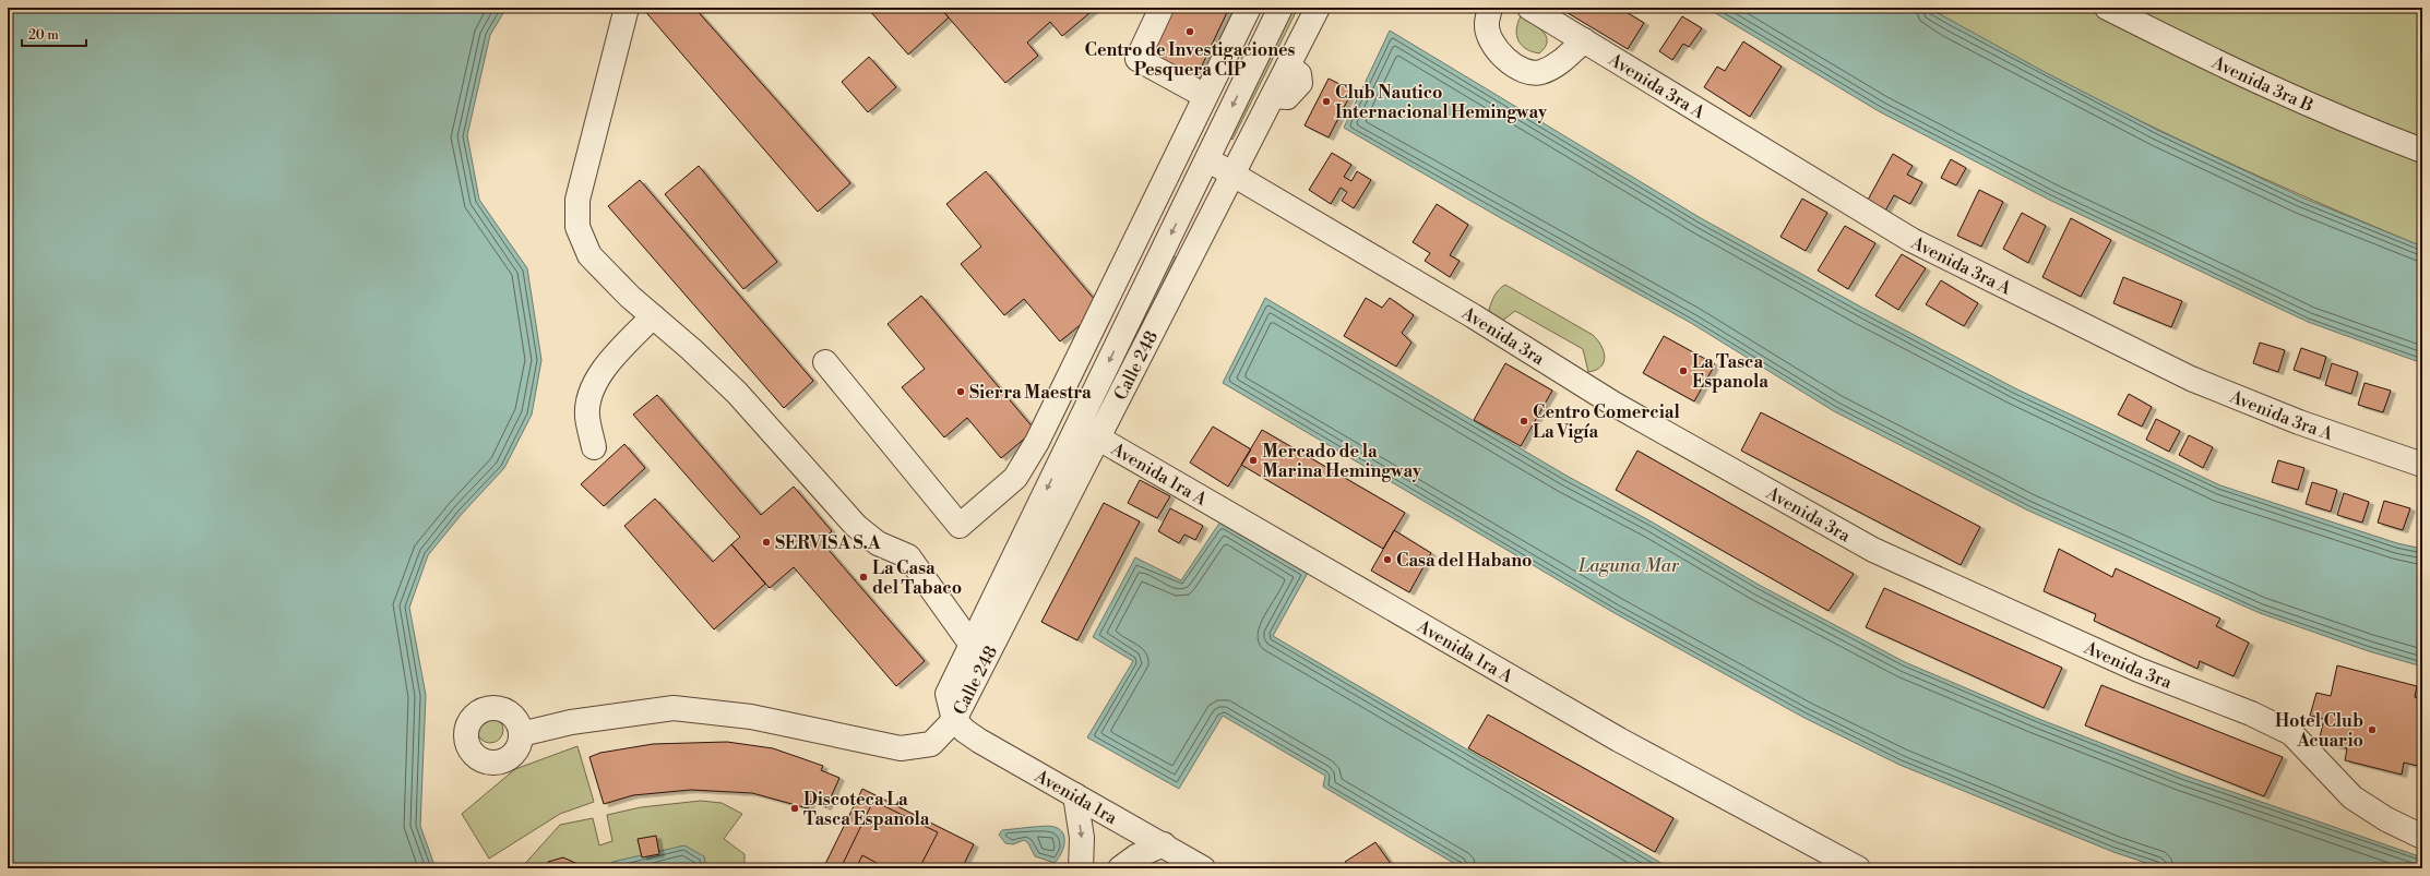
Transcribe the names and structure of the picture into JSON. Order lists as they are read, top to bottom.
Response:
{
  "streets": {
    "street": [
      "Avenida 3ra B",
      "Avenida 3ra A",
      "Avenida 3ra",
      "Calle 248",
      "Avenida 1ra A",
      "Avenida 1ra"
    ]
  },
  "crossings": [
    ["Avenida 3ra", "Calle 248"],
    ["Calle 248", "Avenida 1ra A"],
    ["Calle 248", "Avenida 1ra"]
  ],
  "water": ["Laguna Mar"],
  "places": [
    "Centro de Investigaciones Pesquera CIP",
    "Club Nautico Internacional Hemingway",
    "La Tasca Espanola",
    "Sierra Maestra",
    "Centro Comercial La Vigía",
    "Mercado de la Marina Hemingway",
    "SERVISA S.A",
    "Casa del Habano",
    "La Casa del Tabaco",
    "Hotel Club Acuario",
    "Discoteca La Tasca Espanola"
  ],
  "scale_bar": "20 m"
}
